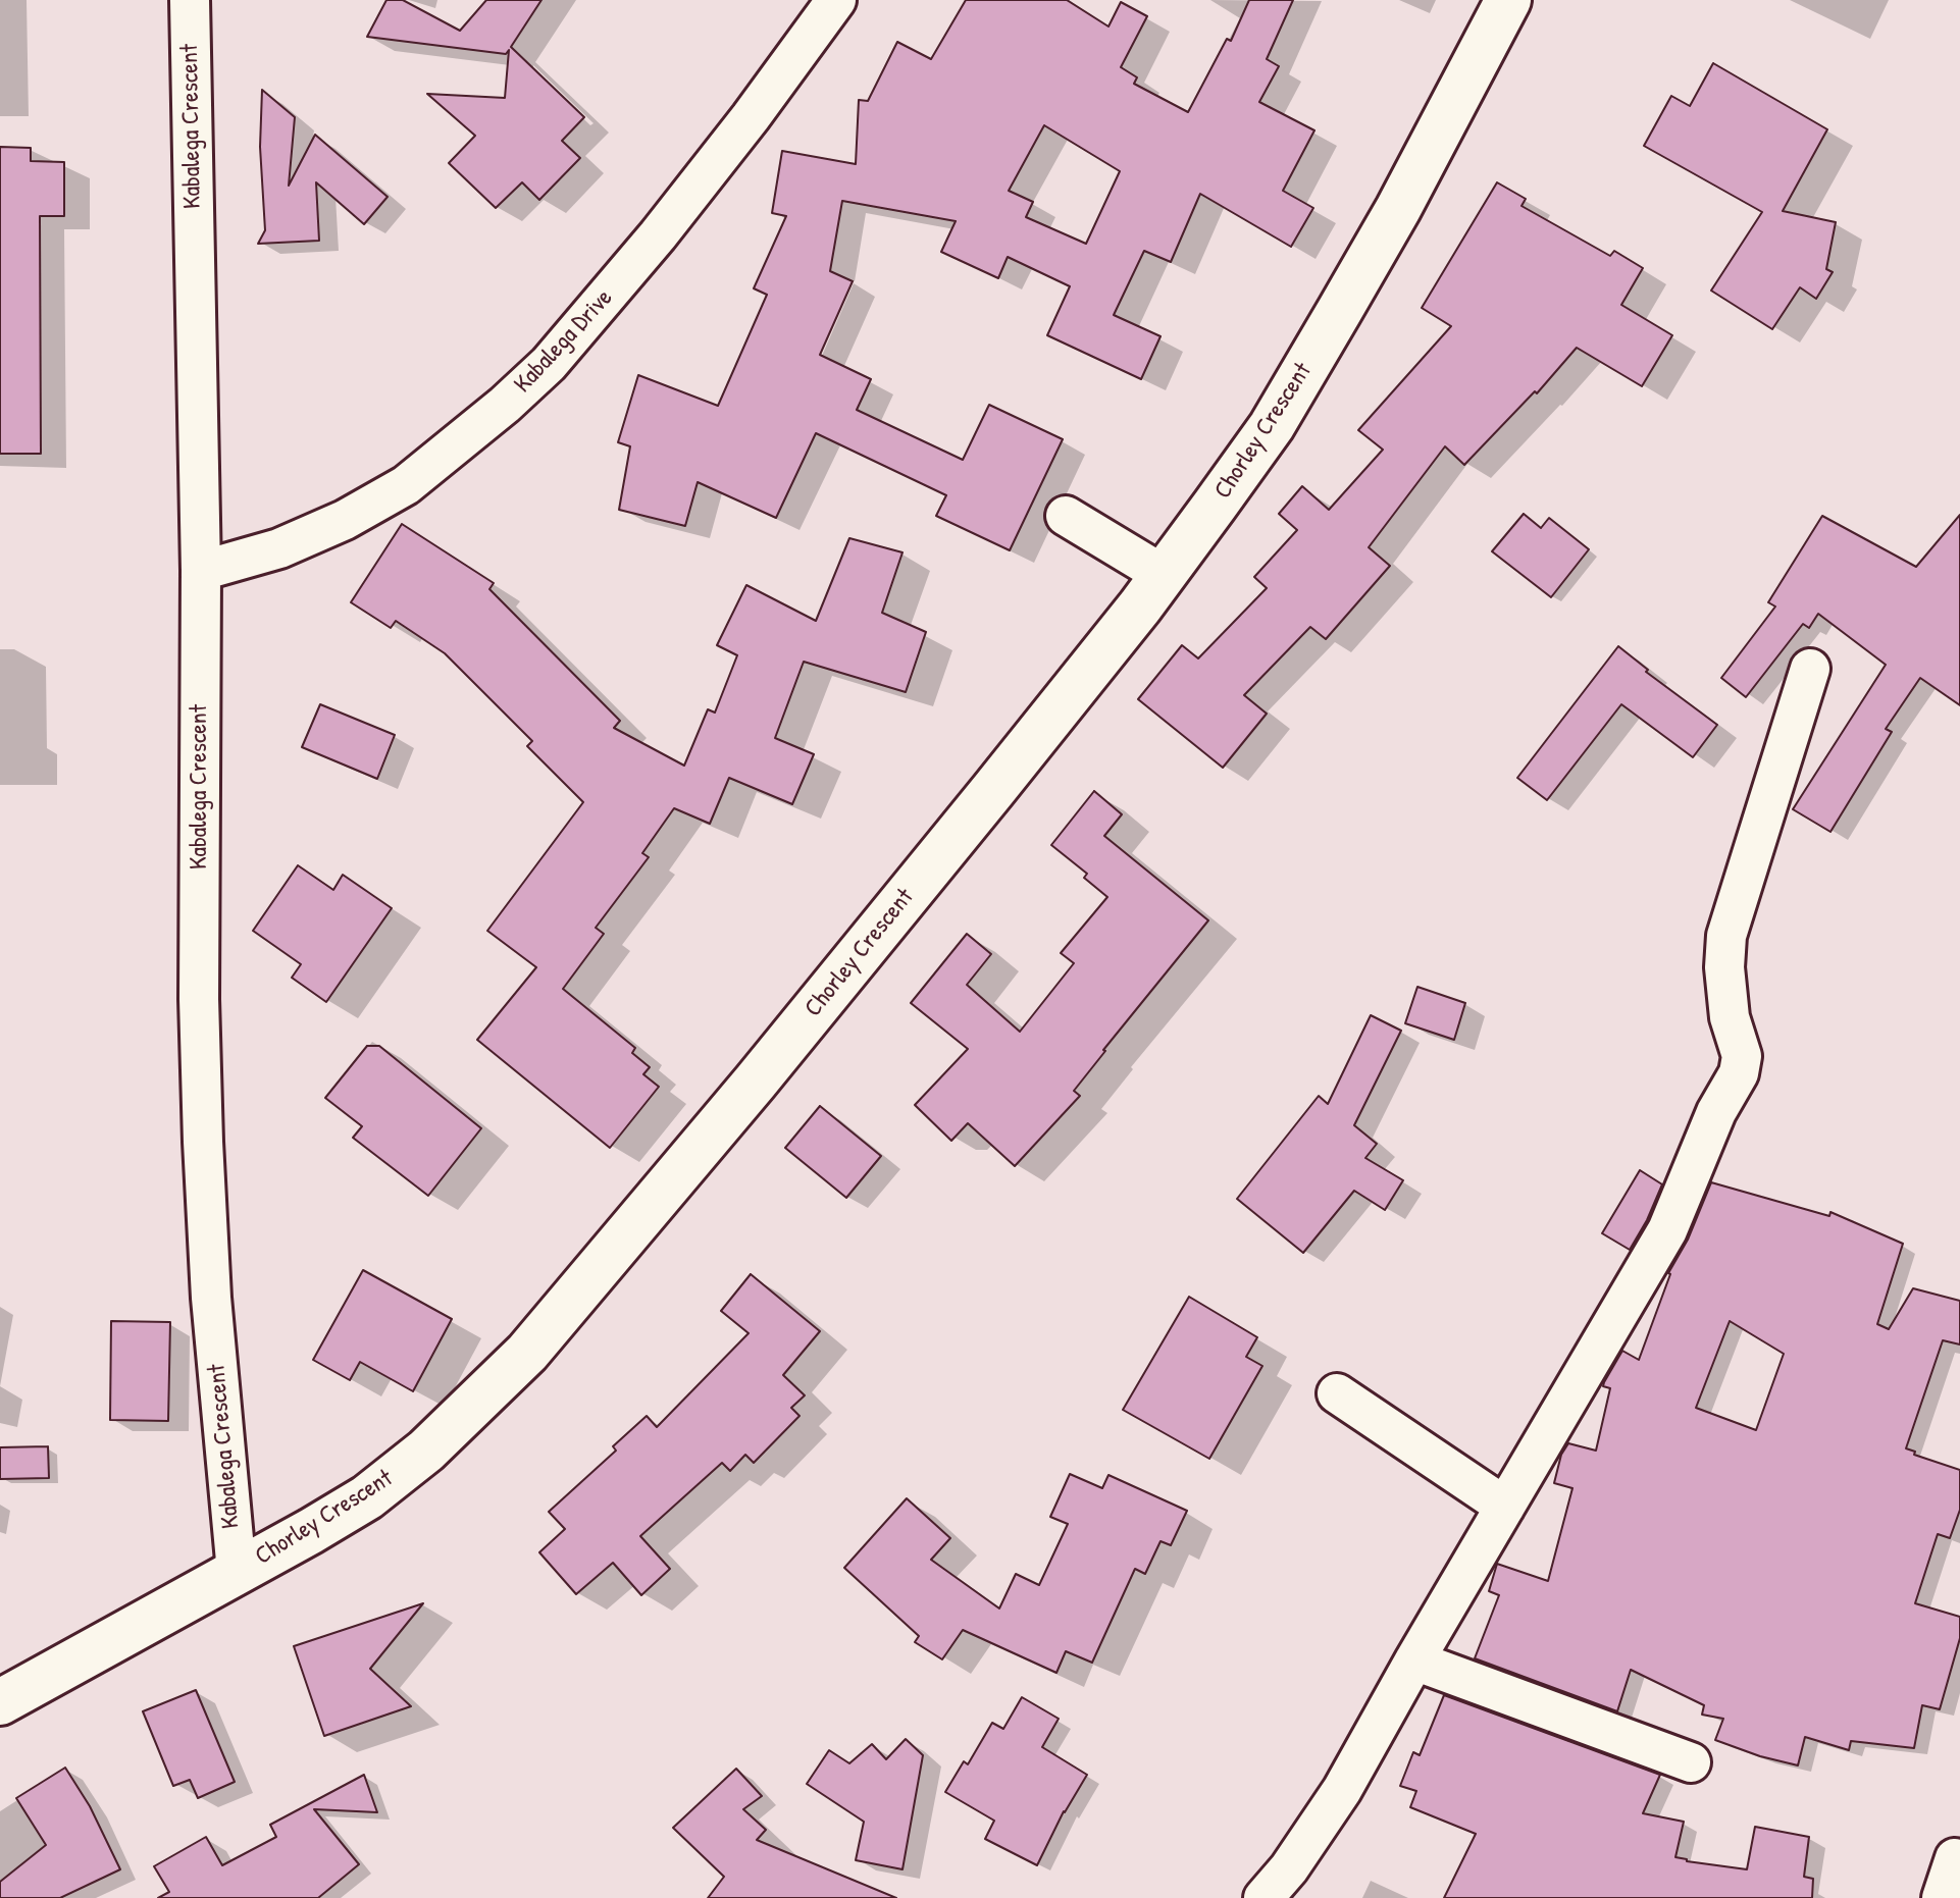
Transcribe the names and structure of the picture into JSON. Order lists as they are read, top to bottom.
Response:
{
  "streets": {
    "main road": ["Chorley Crescent"],
    "street": ["Kabalega Crescent", "Kabalega Drive"]
  },
  "crossings": [
    ["Kabalega Crescent", "Kabalega Drive"],
    ["Kabalega Crescent", "Chorley Crescent"]
  ]
}
